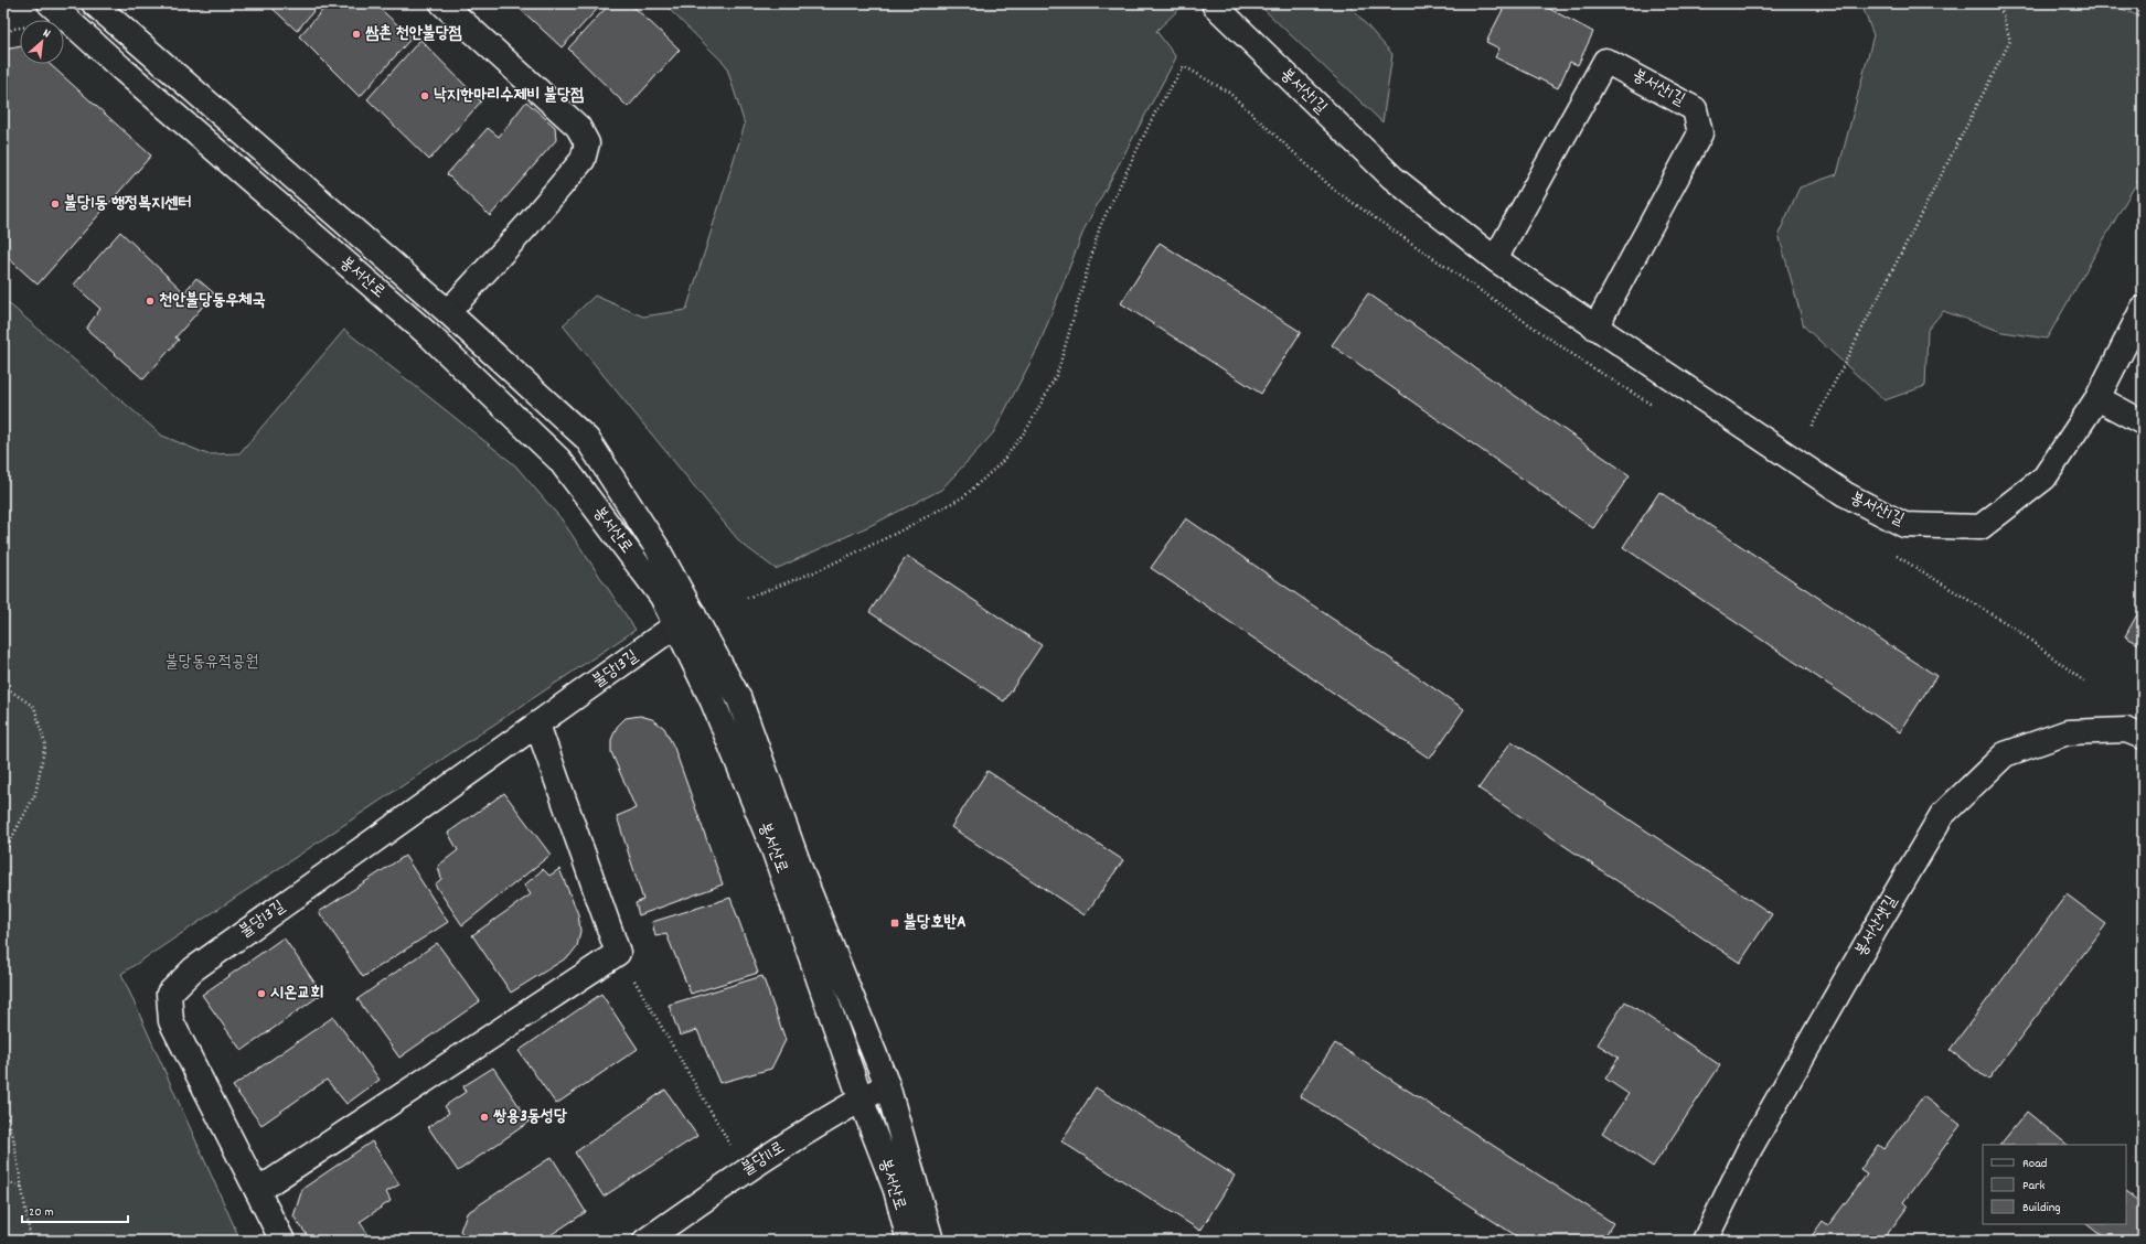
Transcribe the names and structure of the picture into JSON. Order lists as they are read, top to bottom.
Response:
{
  "streets": {
    "street": [
      "봉서산1길",
      "봉서산로",
      "불당13길",
      "봉서산샛길",
      "불당11로"
    ]
  },
  "crossings": [
    ["봉서산로", "불당13길"],
    ["봉서산로", "불당11로"]
  ],
  "parks": ["불당동유적공원"],
  "places": {
    "other": [
      "쌈촌 천안불당점",
      "낙지한마리수제비 불당점",
      "불당1동 행정복지센터",
      "천안불당동우체국",
      "시온교회",
      "쌍용3동성당"
    ],
    "transit": ["불당호반A"]
  },
  "legend": ["Road", "Park", "Building"],
  "scale_bar": "20 m",
  "north": "top right"
}
